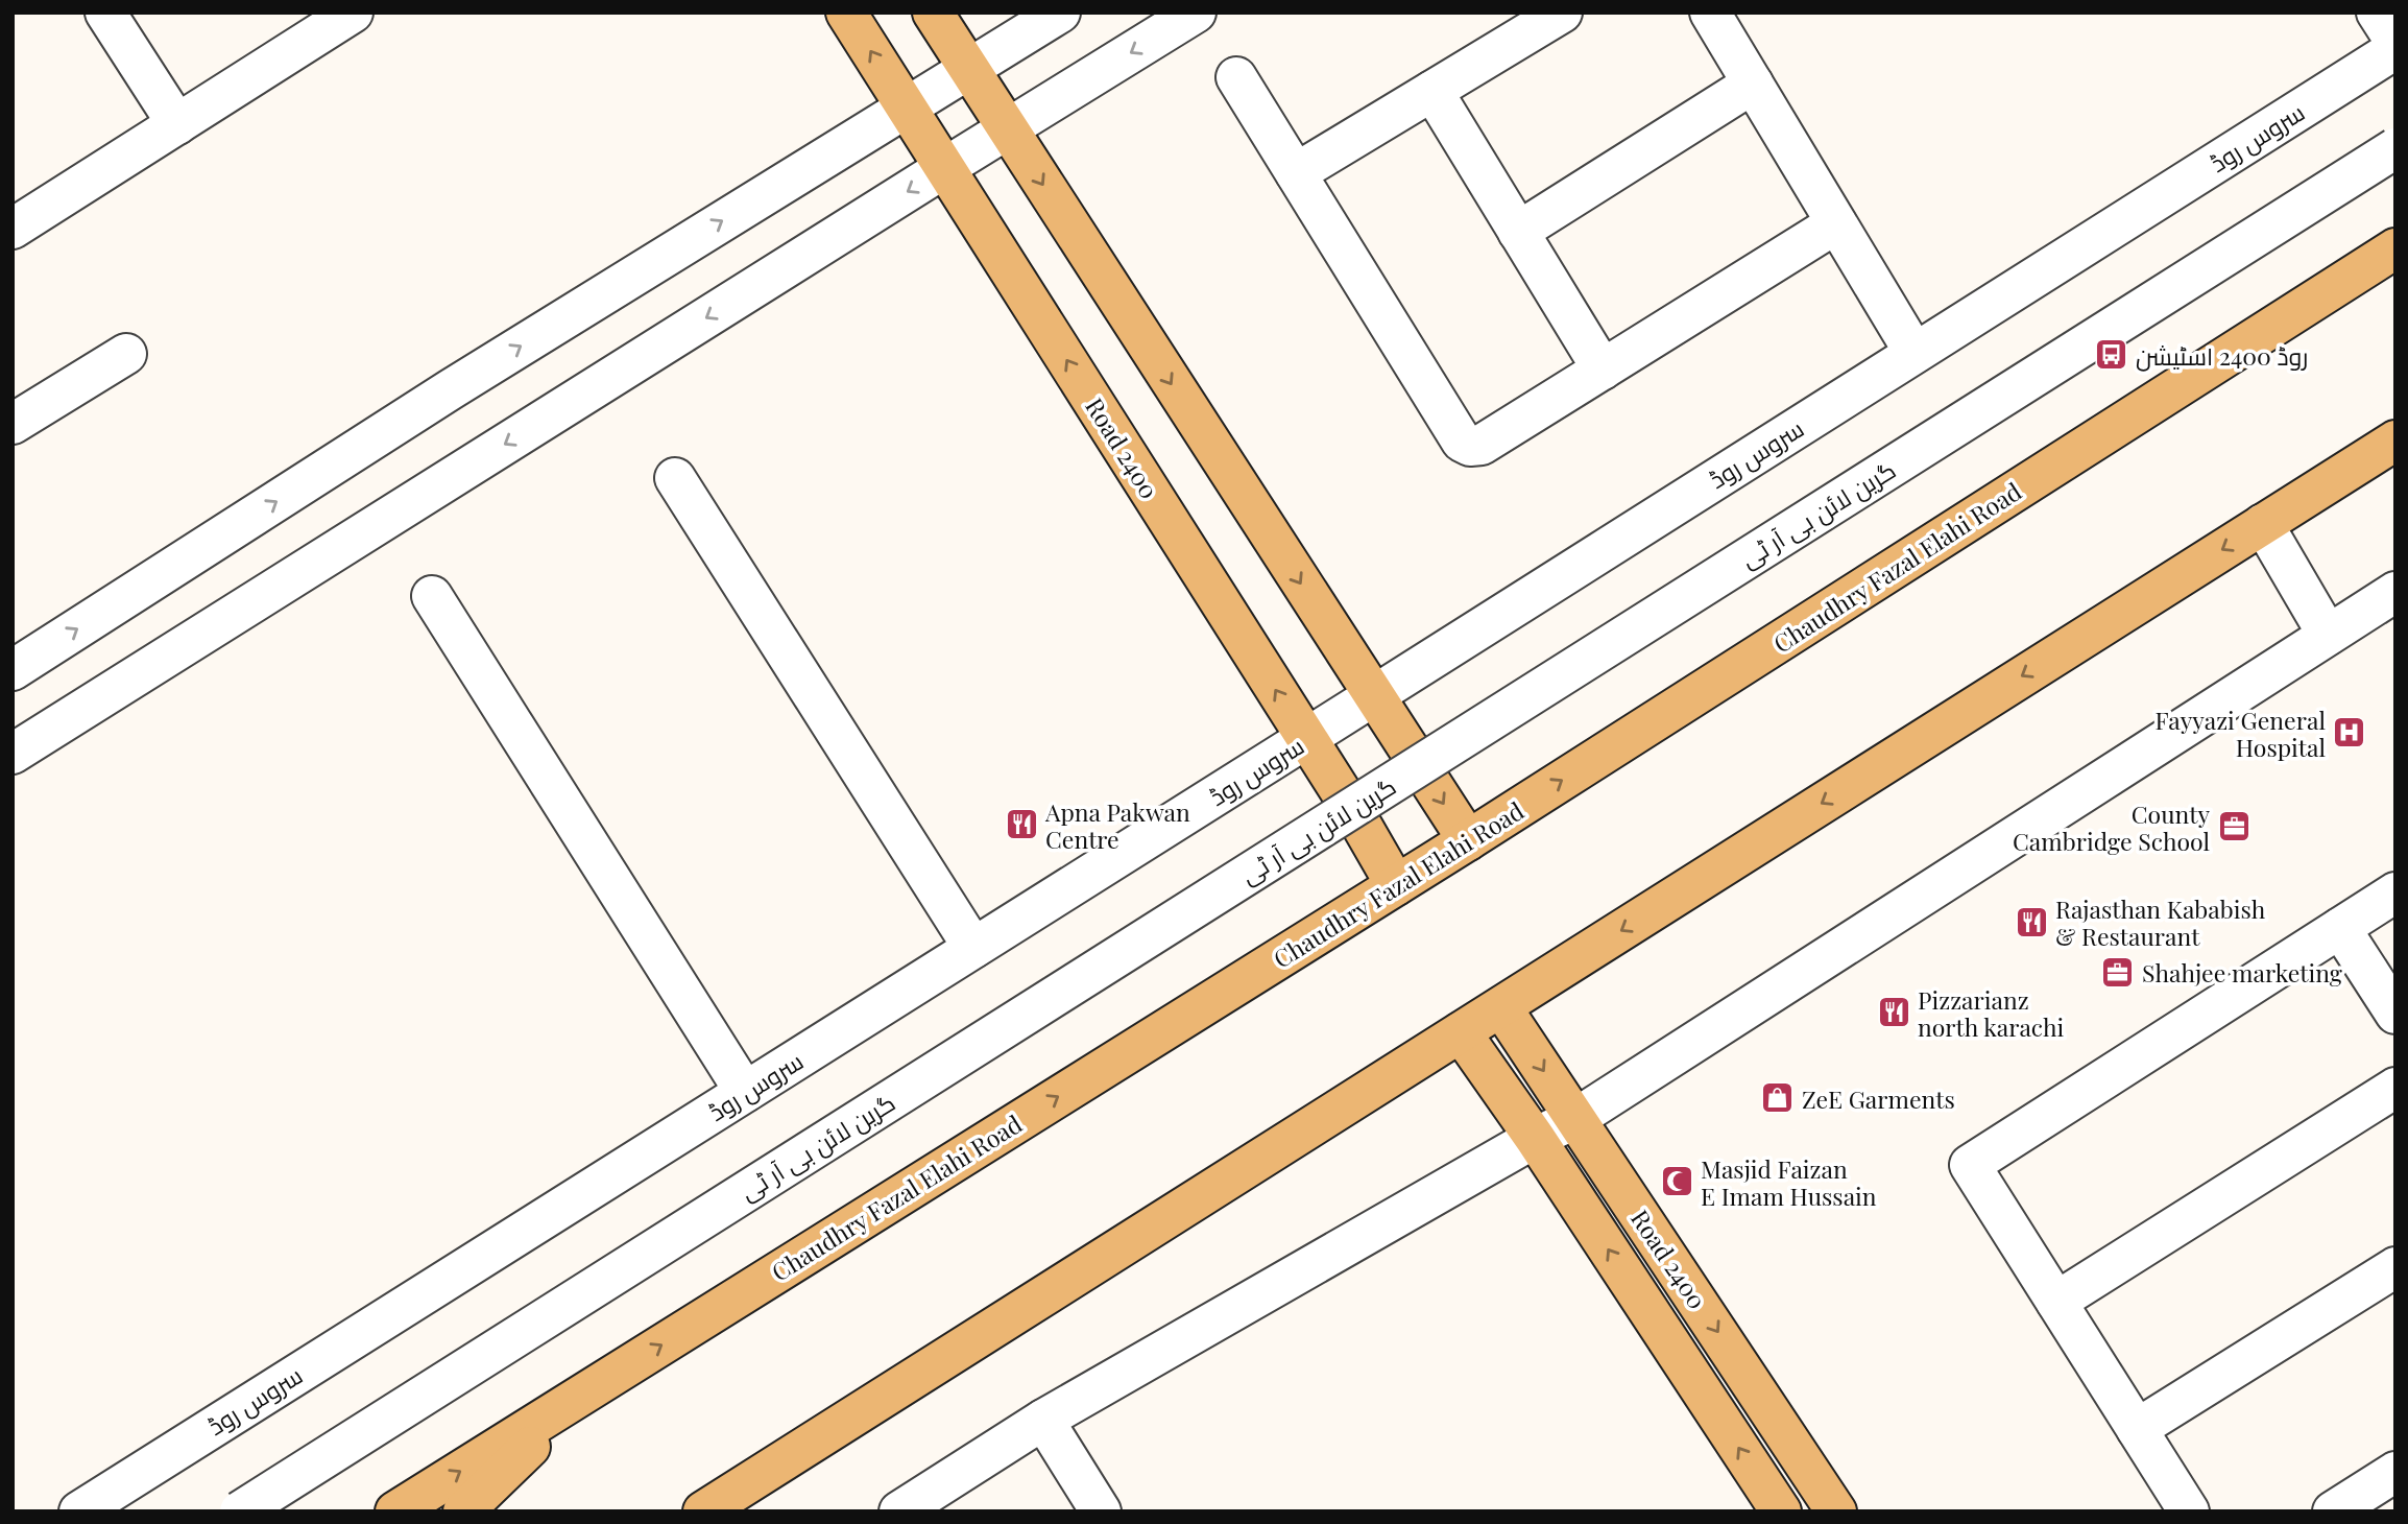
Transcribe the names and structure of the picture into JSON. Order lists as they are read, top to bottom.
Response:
{
  "streets": {
    "main road": ["Road 2400", "Chaudhry Fazal Elahi Road"],
    "street": ["سروس روڈ", "گرین لائن بی آر ٹی"]
  },
  "crossings": [
    ["سروس روڈ", "Road 2400"],
    ["Road 2400", "Chaudhry Fazal Elahi Road"]
  ],
  "places": {
    "bus stop": ["روڈ 2400 اسٹیشن"],
    "hospital": ["Fayyazi General Hospital"],
    "restaurant": ["Apna Pakwan Centre", "Rajasthan Kababish & Restaurant", "Pizzarianz north karachi"],
    "office": ["County Cambridge School", "Shahjee marketing"],
    "shop": ["ZeE Garments"],
    "mosque": ["Masjid Faizan E Imam Hussain"]
  }
}
